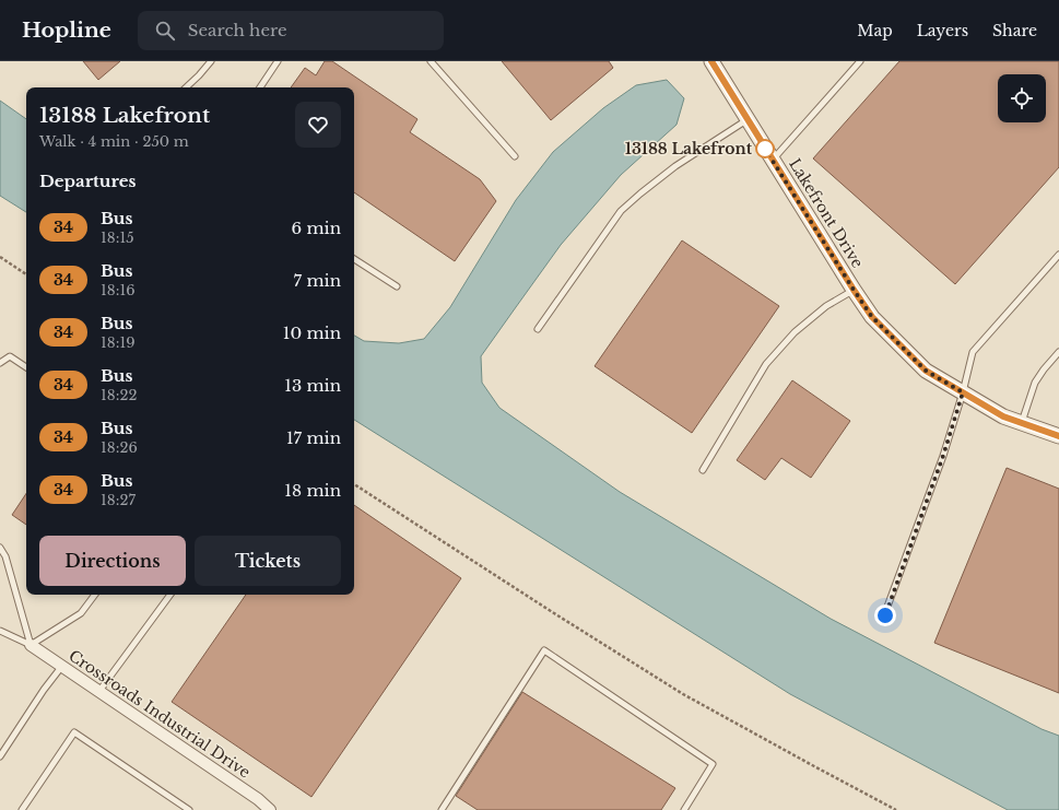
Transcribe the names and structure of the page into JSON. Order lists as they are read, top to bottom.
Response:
{
  "streets": {
    "street": ["Lakefront Drive", "Crossroads Industrial Drive"]
  },
  "places": ["13188 Lakefront"],
  "lines": ["bus line 34"],
  "page": {
    "header": "Hopline",
    "search": "Search here",
    "nav": ["Map", "Layers", "Share"],
    "heading": [
      ["13188 Lakefront", "Walk · 4 min · 250 m"],
      "Departures"
    ],
    "list": [
      {
        "mark": "34",
        "name": "Bus",
        "note": "18:15",
        "value": "6 min"
      },
      {
        "mark": "34",
        "name": "Bus",
        "note": "18:16",
        "value": "7 min"
      },
      {
        "mark": "34",
        "name": "Bus",
        "note": "18:19",
        "value": "10 min"
      },
      {
        "mark": "34",
        "name": "Bus",
        "note": "18:22",
        "value": "13 min"
      },
      {
        "mark": "34",
        "name": "Bus",
        "note": "18:26",
        "value": "17 min"
      },
      {
        "mark": "34",
        "name": "Bus",
        "note": "18:27",
        "value": "18 min"
      }
    ],
    "buttons": ["Directions", "Tickets"]
  }
}
